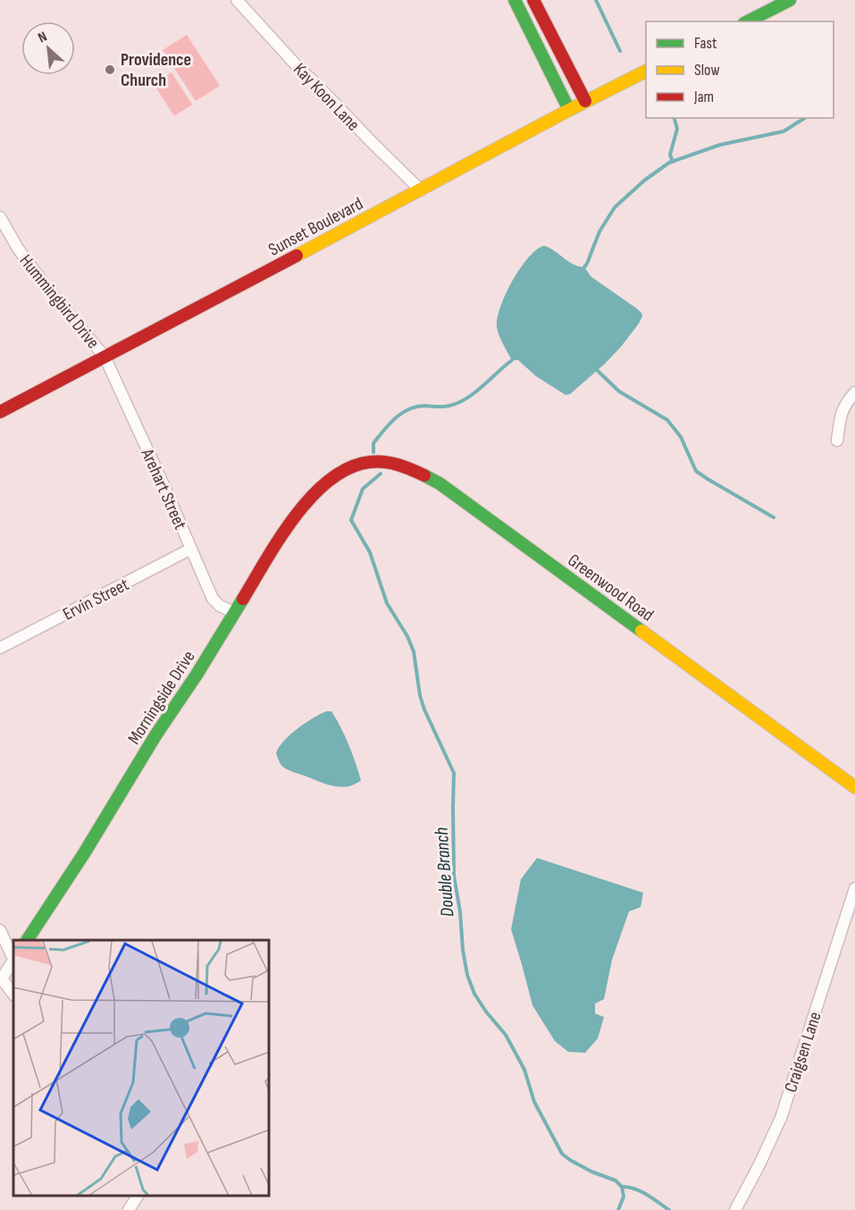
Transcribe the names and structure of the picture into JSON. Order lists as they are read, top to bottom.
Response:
{
  "streets": {
    "street": [
      "Kay Koon Lane",
      "Sunset Boulevard",
      "Hummingbird Drive",
      "Arehart Street",
      "Greenwood Road",
      "Ervin Street",
      "Morningside Drive",
      "Craigsen Lane"
    ]
  },
  "crossings": [
    ["Kay Koon Lane", "Sunset Boulevard"],
    ["Sunset Boulevard", "Hummingbird Drive"],
    ["Sunset Boulevard", "Arehart Street"],
    ["Hummingbird Drive", "Arehart Street"],
    ["Arehart Street", "Ervin Street"],
    ["Arehart Street", "Morningside Drive"],
    ["Greenwood Road", "Morningside Drive"]
  ],
  "water": ["Double Branch"],
  "places": ["Providence Church"],
  "legend": ["Fast", "Slow", "Jam"],
  "north": "top left"
}
